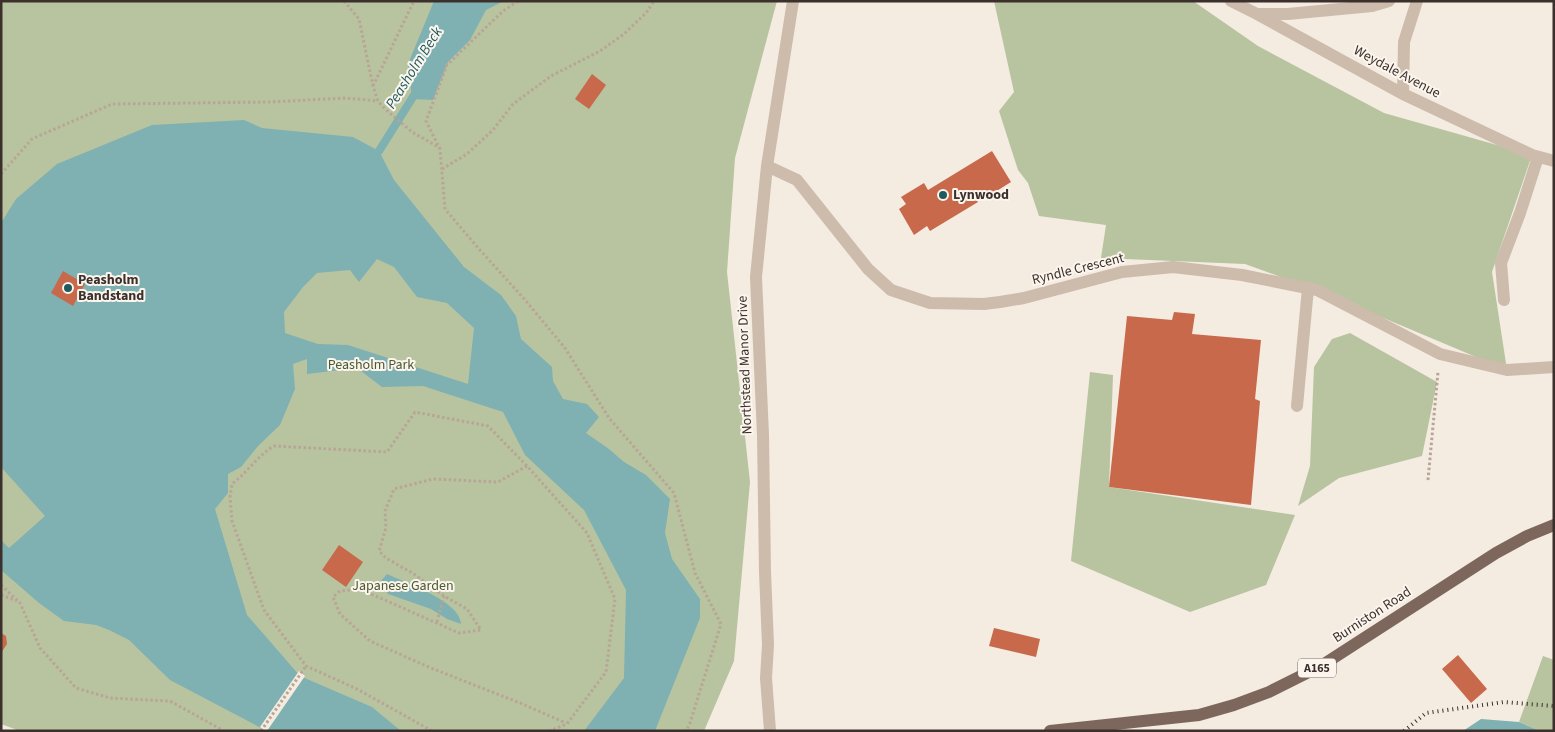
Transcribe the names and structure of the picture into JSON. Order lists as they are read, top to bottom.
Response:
{
  "streets": {
    "main road": ["Burniston Road", "A165"],
    "street": ["Weydale Avenue", "Ryndle Crescent", "Northstead Manor Drive"]
  },
  "crossings": [
    ["Ryndle Crescent", "Northstead Manor Drive"]
  ],
  "water": ["Peasholm Beck"],
  "parks": ["Peasholm Park", "Japanese Garden"],
  "places": ["Lynwood", "Peasholm Bandstand"]
}
